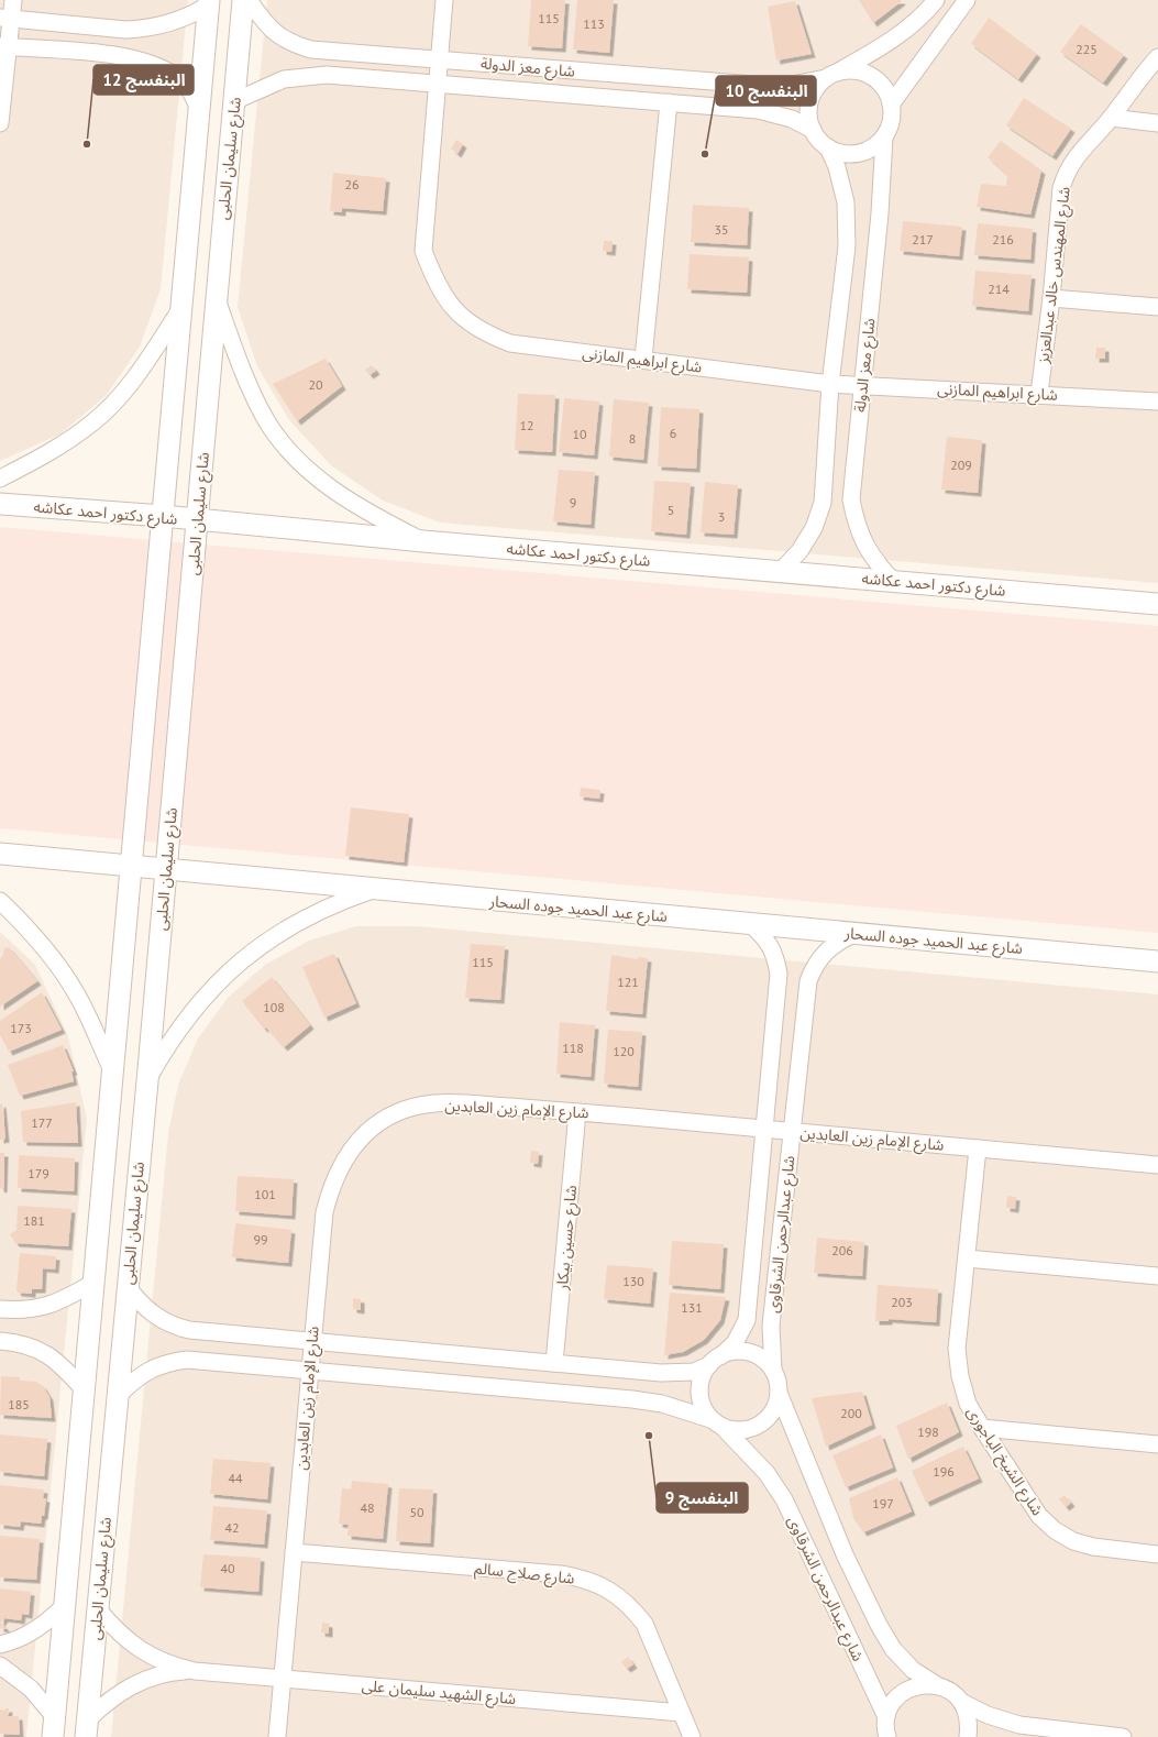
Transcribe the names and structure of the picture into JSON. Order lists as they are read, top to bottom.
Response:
{
  "streets": {
    "street": [
      "شارع معز الدولة",
      "شارع سليمان الحلبى",
      "شارع المهندس خالد عبدالعزيز",
      "شارع ابراهيم المازنى",
      "شارع دكتور احمد عكاشه",
      "شارع عبد الحميد جوده السحار",
      "شارع الإمام زين العابدين",
      "شارع عبدالرحمن الشرقاوى",
      "شارع حسين بيكار",
      "شارع الشيخ الباجورى",
      "شارع صلاح سالم",
      "شارع الشهيد سليمان على"
    ]
  },
  "crossings": [
    ["شارع معز الدولة", "شارع سليمان الحلبى"],
    ["شارع معز الدولة", "شارع ابراهيم المازنى"],
    ["شارع معز الدولة", "شارع دكتور احمد عكاشه"],
    ["شارع سليمان الحلبى", "شارع دكتور احمد عكاشه"],
    ["شارع سليمان الحلبى", "شارع عبد الحميد جوده السحار"],
    ["شارع سليمان الحلبى", "شارع الشهيد سليمان على"],
    ["شارع المهندس خالد عبدالعزيز", "شارع ابراهيم المازنى"],
    ["شارع عبد الحميد جوده السحار", "شارع عبدالرحمن الشرقاوى"],
    ["شارع الإمام زين العابدين", "شارع عبدالرحمن الشرقاوى"],
    ["شارع الإمام زين العابدين", "شارع حسين بيكار"],
    ["شارع الإمام زين العابدين", "شارع الشيخ الباجورى"],
    ["شارع الإمام زين العابدين", "شارع صلاح سالم"],
    ["شارع الإمام زين العابدين", "شارع الشهيد سليمان على"],
    ["شارع صلاح سالم", "شارع الشهيد سليمان على"]
  ],
  "places": ["البنفسج 12", "البنفسج 10", "البنفسج 9"],
  "house_numbers": [
    "115",
    "113",
    "225",
    "26",
    "35",
    "217",
    "216",
    "214",
    "20",
    "12",
    "6",
    "10",
    "8",
    "209",
    "9",
    "5",
    "3",
    "115",
    "121",
    "108",
    "173",
    "118",
    "120",
    "177",
    "179",
    "101",
    "181",
    "99",
    "206",
    "130",
    "203",
    "131",
    "185",
    "200",
    "198",
    "196",
    "44",
    "197",
    "48",
    "50",
    "42",
    "40"
  ]
}
